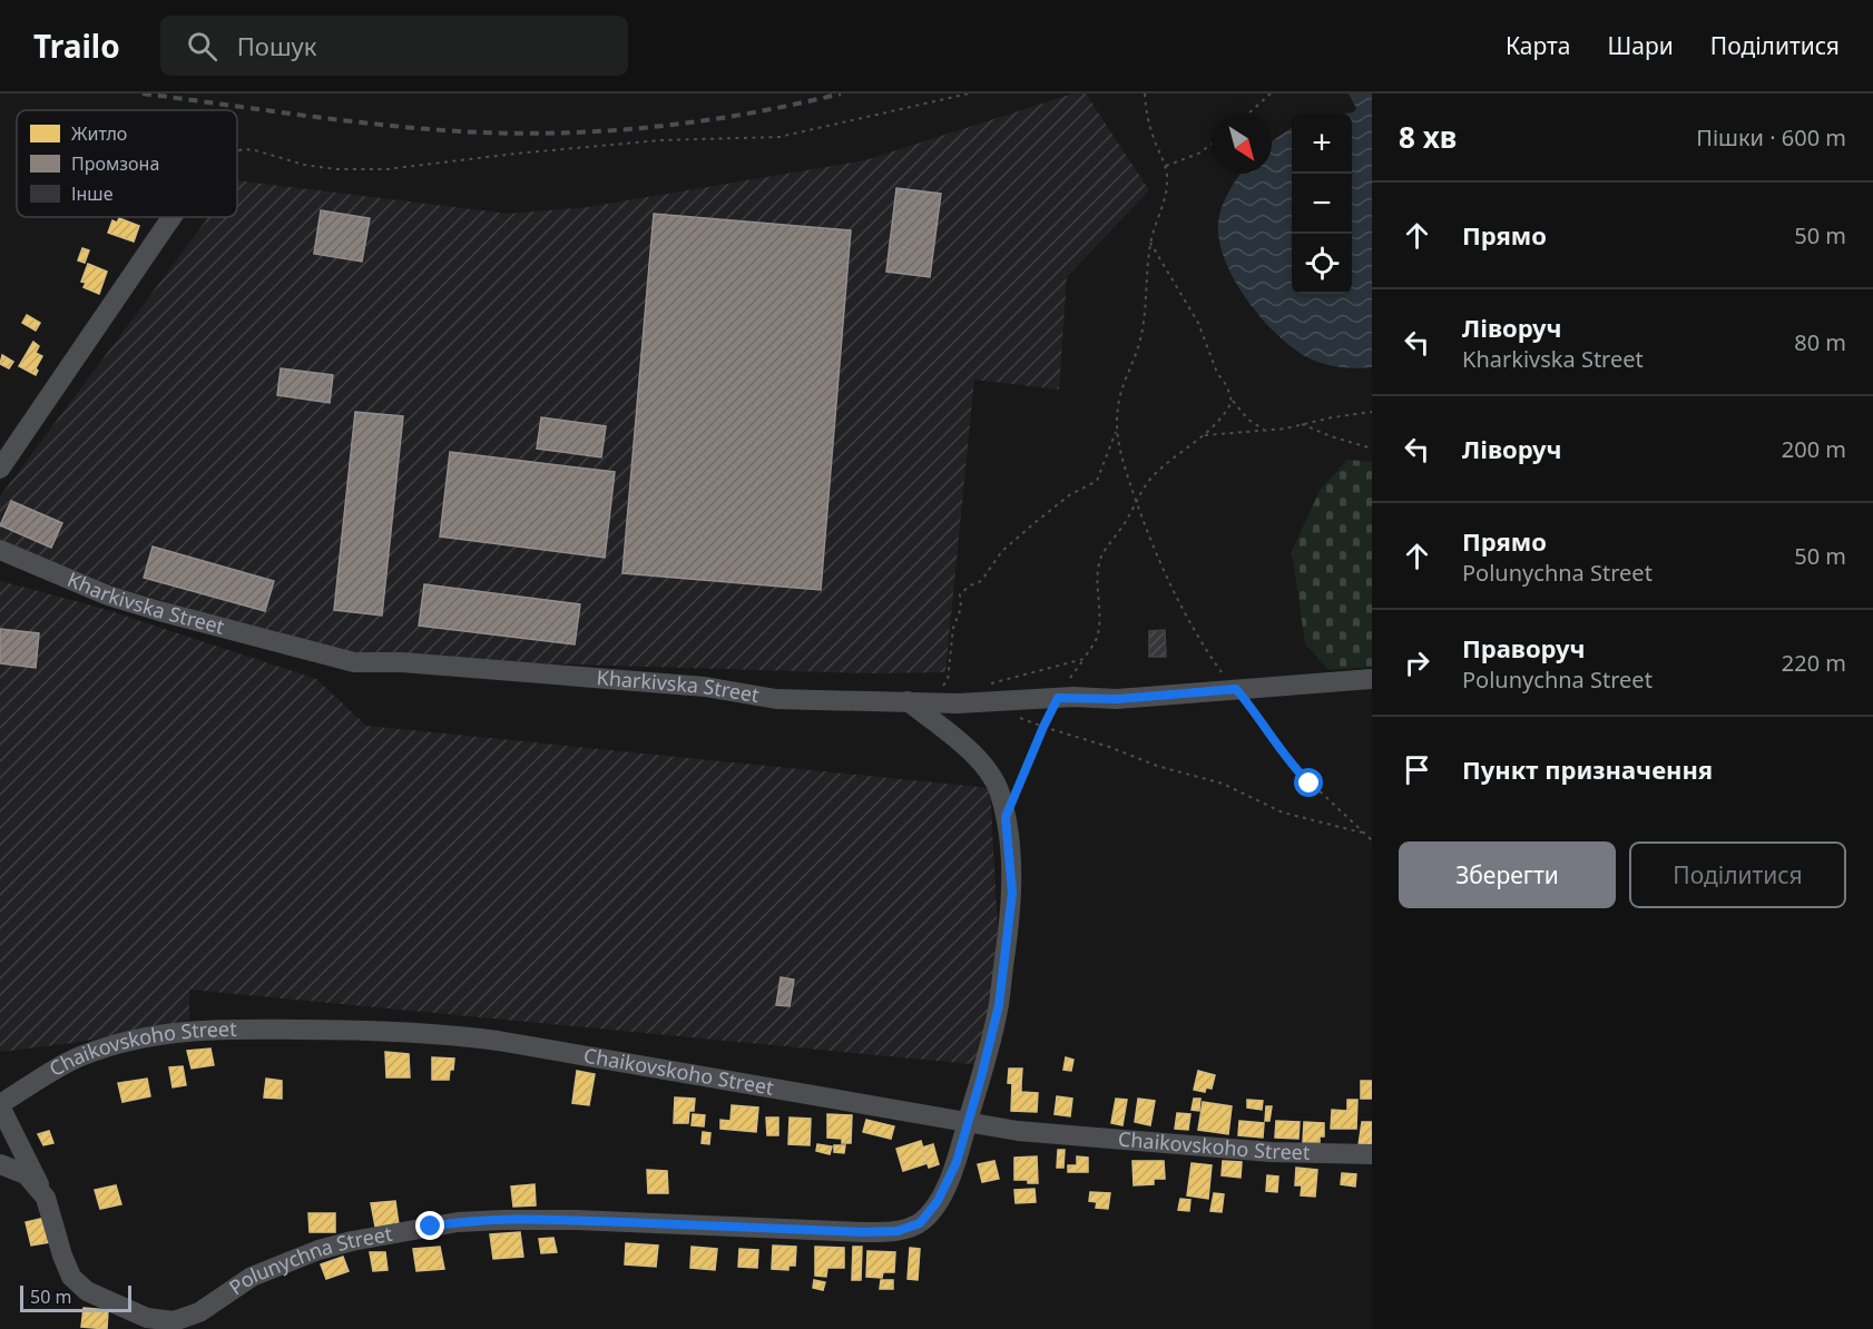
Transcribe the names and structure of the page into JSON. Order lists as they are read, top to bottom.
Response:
{
  "streets": {
    "street": ["Kharkivska Street", "Chaikovskoho Street", "Polunychna Street"]
  },
  "crossings": [
    ["Kharkivska Street", "Polunychna Street"],
    ["Chaikovskoho Street", "Polunychna Street"]
  ],
  "legend": ["Житло", "Промзона", "Інше"],
  "scale_bar": "50 m",
  "north": "bottom right",
  "page": {
    "header": "Trailo",
    "search": "Пошук",
    "nav": ["Карта", "Шари", "Поділитися"],
    "heading": ["8 хв", "Пішки · 600 m"],
    "map_buttons": ["+", "−"],
    "list": [
      ["Прямо", "50 m"],
      ["Ліворуч", "Kharkivska Street", "80 m"],
      ["Ліворуч", "200 m"],
      ["Прямо", "Polunychna Street", "50 m"],
      ["Праворуч", "Polunychna Street", "220 m"],
      "Пункт призначення"
    ],
    "buttons": ["Зберегти", "Поділитися"],
    "scale": "50 m"
  }
}
